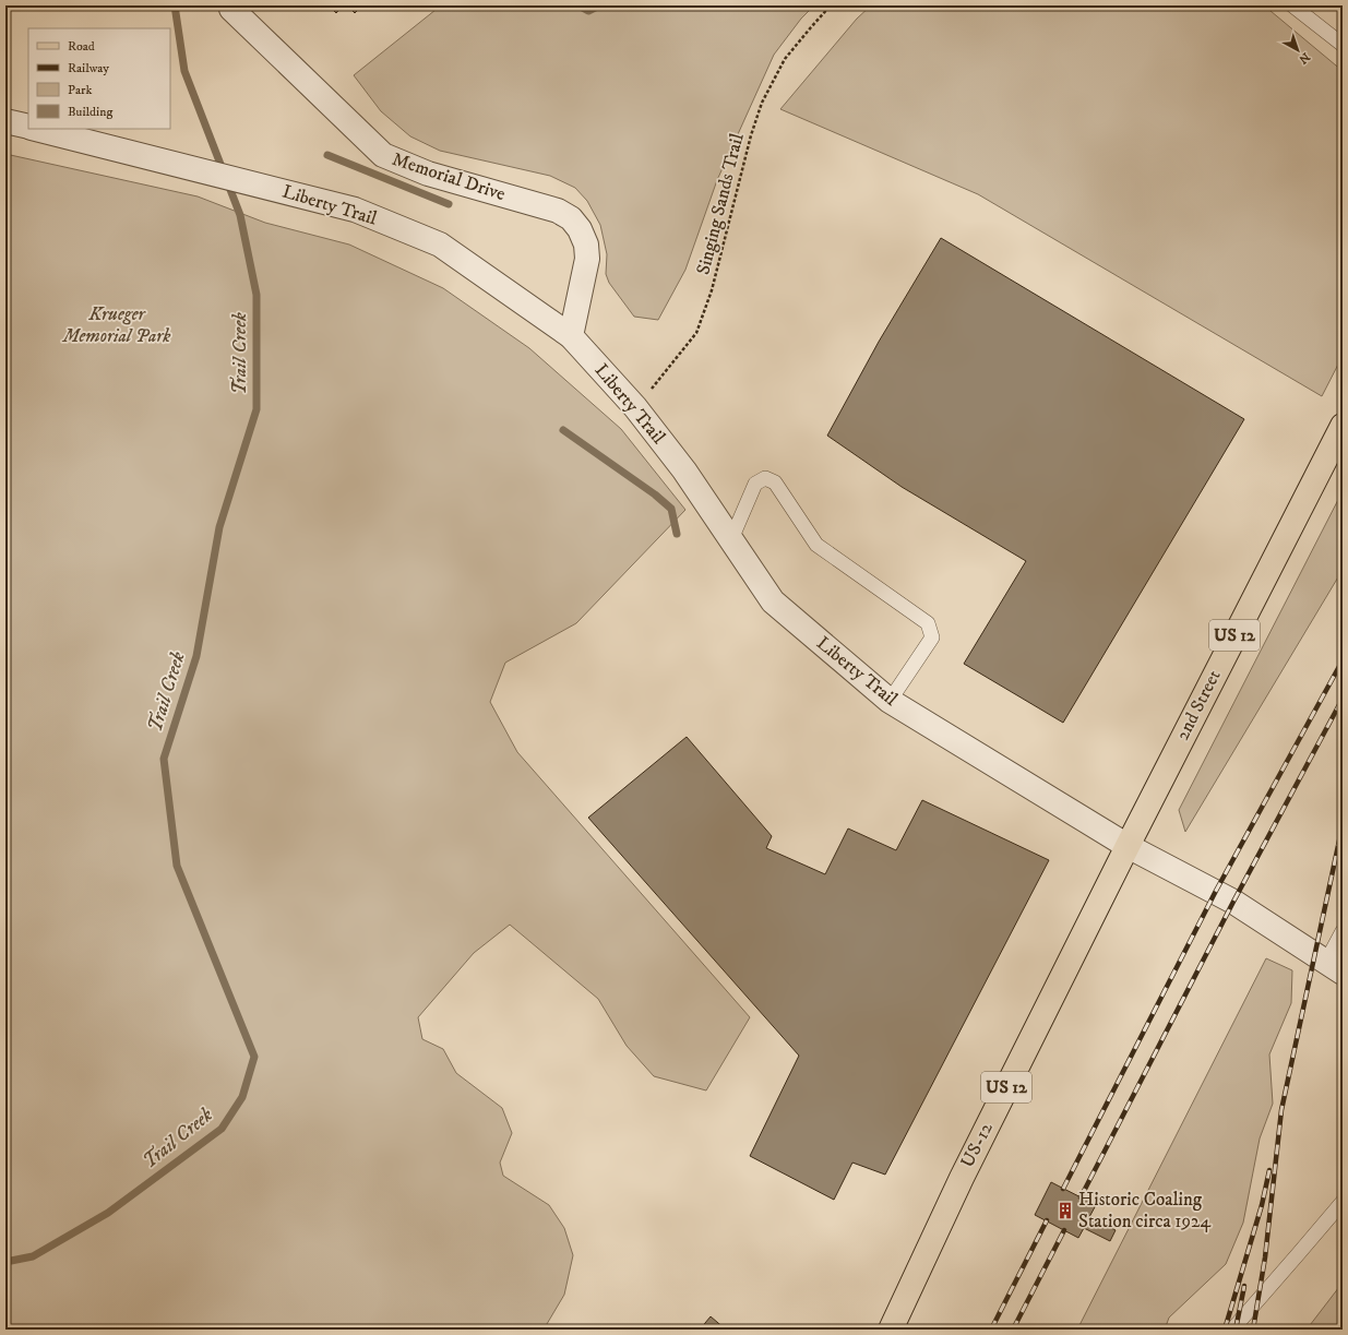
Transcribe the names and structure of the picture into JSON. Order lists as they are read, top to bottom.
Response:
{
  "streets": {
    "main road": ["US 12", "2nd Street", "US-12"],
    "street": ["Memorial Drive", "Liberty Trail"],
    "path": ["Singing Sands Trail"]
  },
  "crossings": [
    ["Memorial Drive", "Liberty Trail"],
    ["Singing Sands Trail", "Liberty Trail"],
    ["Liberty Trail", "2nd Street"],
    ["Liberty Trail", "US-12"],
    ["2nd Street", "US-12"]
  ],
  "water": ["Trail Creek"],
  "parks": ["Krueger Memorial Park"],
  "places": {
    "building": ["Historic Coaling Station circa 1924"]
  },
  "legend": [
    "Road",
    "Railway",
    "Park",
    "Building"
  ],
  "north": "bottom right"
}
